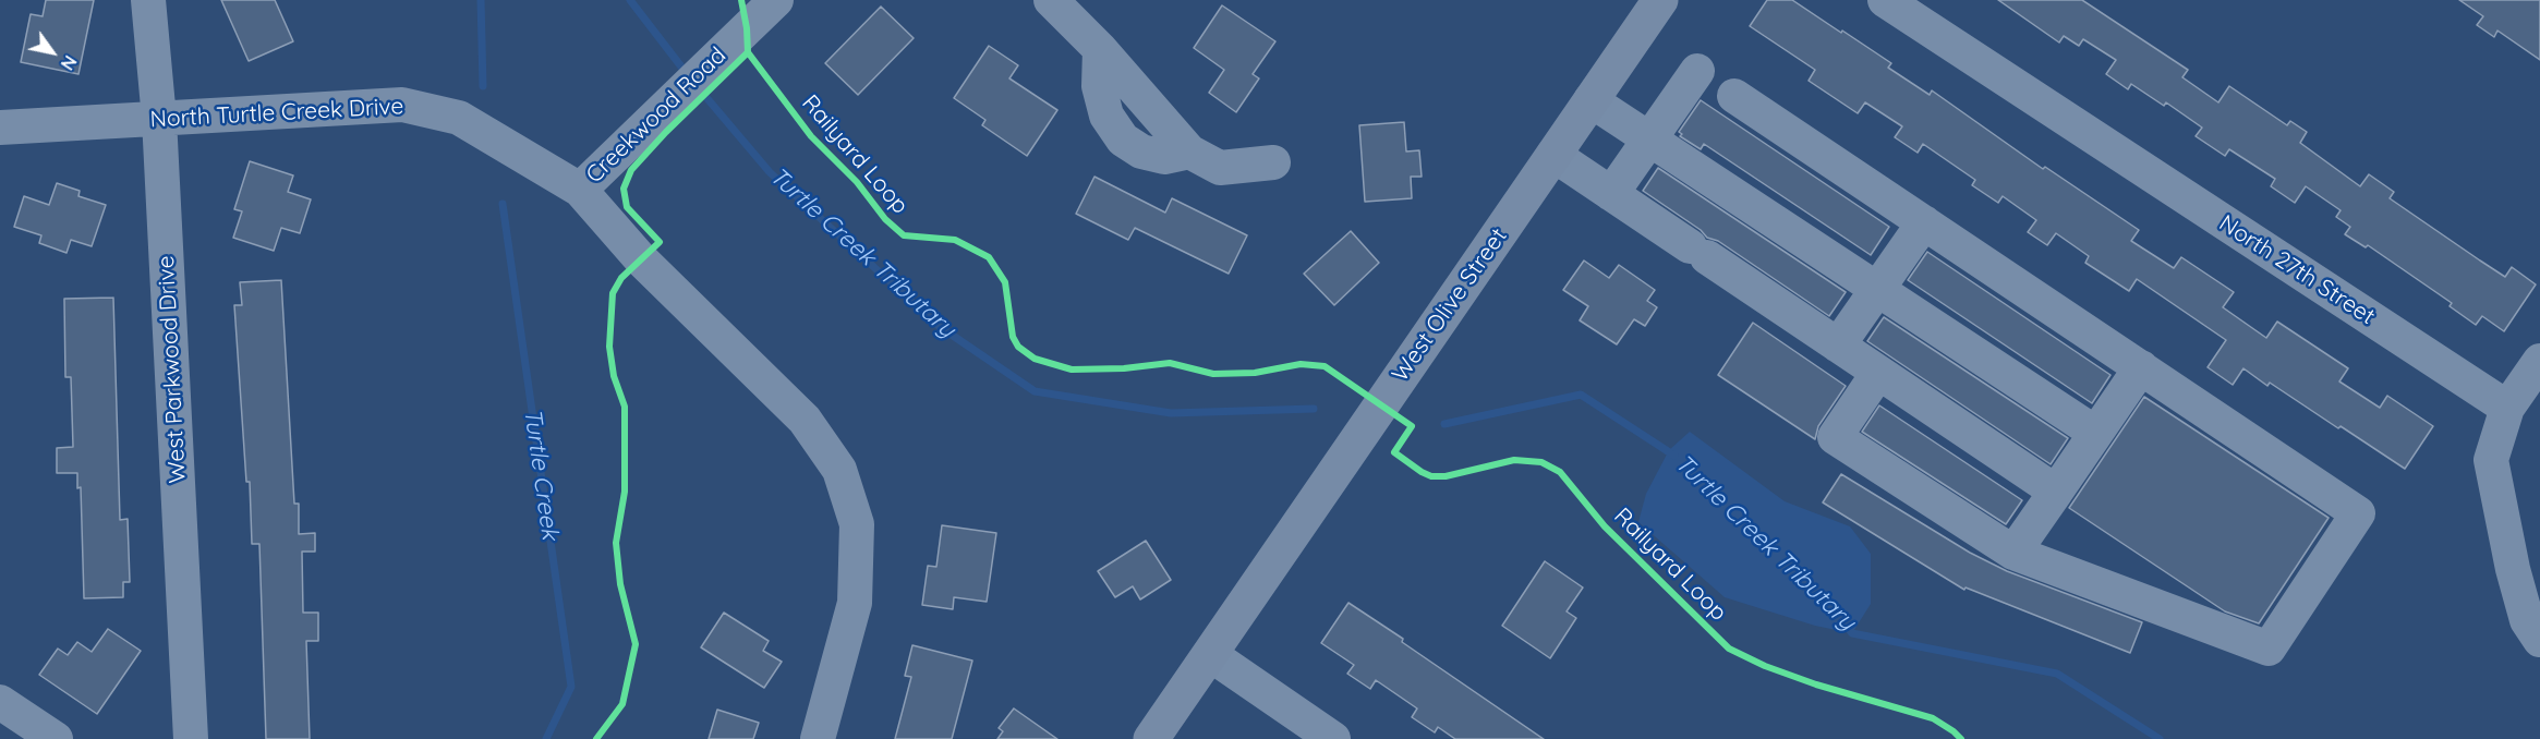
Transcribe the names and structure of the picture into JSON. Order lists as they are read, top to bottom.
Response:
{
  "streets": {
    "main road": ["West Olive Street"],
    "street": [
      "North Turtle Creek Drive",
      "Creekwood Road",
      "North 27th Street",
      "West Parkwood Drive"
    ],
    "cycle path": ["Railyard Loop"]
  },
  "crossings": [
    ["North Turtle Creek Drive", "Creekwood Road"],
    ["North Turtle Creek Drive", "West Parkwood Drive"]
  ],
  "water": ["Turtle Creek Tributary", "Turtle Creek"],
  "north": "bottom right"
}
